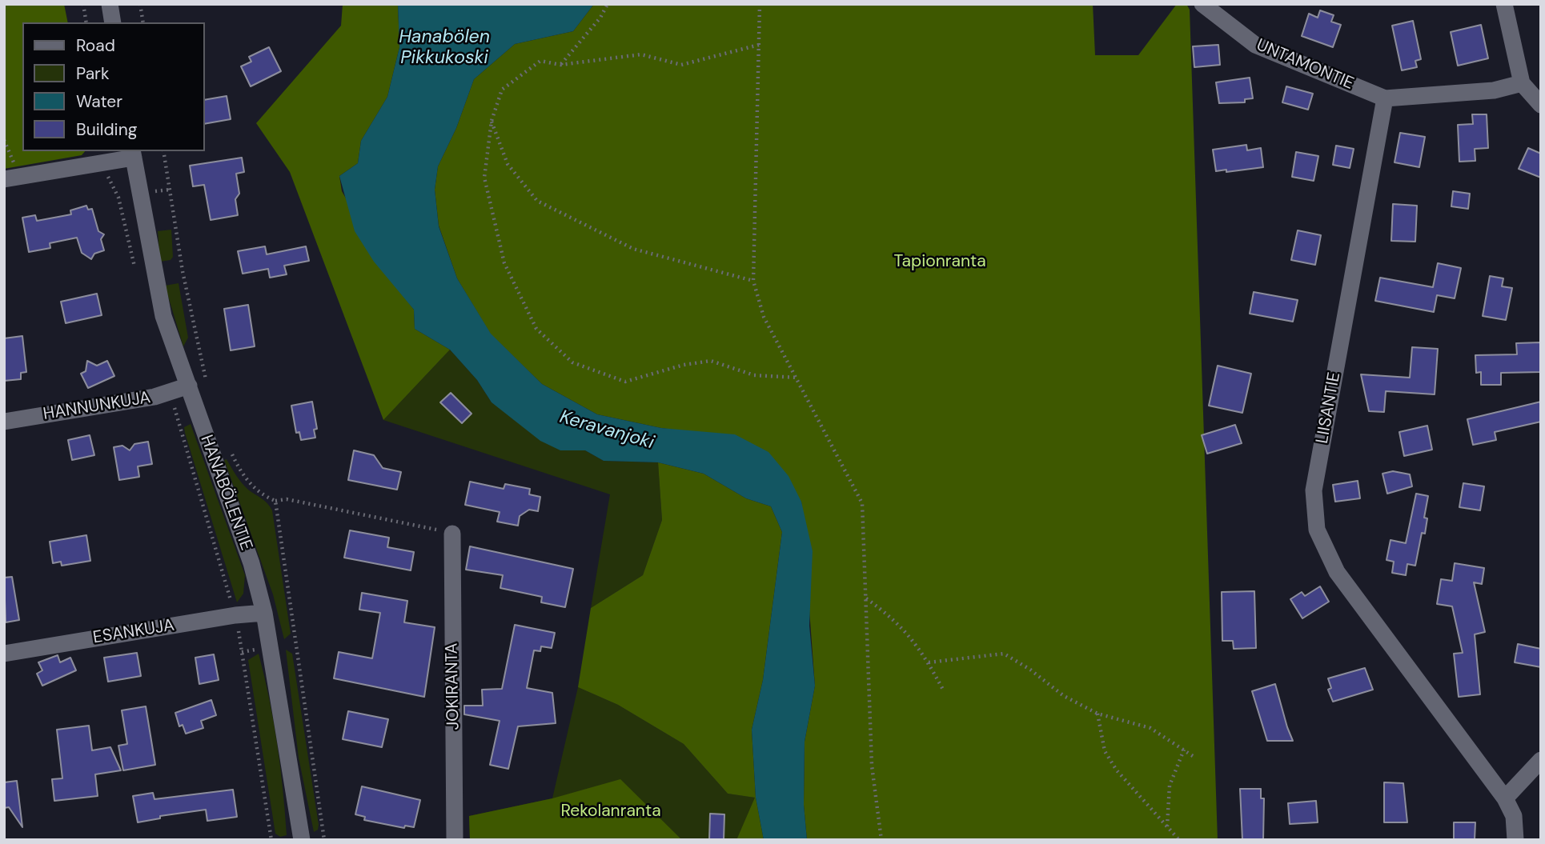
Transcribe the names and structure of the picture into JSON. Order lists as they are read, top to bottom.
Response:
{
  "streets": {
    "street": [
      "UNTAMONTIE",
      "HANNUNKUJA",
      "LIISANTIE",
      "HANABÖLENTIE",
      "ESANKUJA",
      "JOKIRANTA"
    ]
  },
  "crossings": [
    ["UNTAMONTIE", "LIISANTIE"],
    ["HANNUNKUJA", "HANABÖLENTIE"],
    ["HANABÖLENTIE", "ESANKUJA"]
  ],
  "water": ["Hanabölen Pikkukoski", "Keravanjoki"],
  "parks": ["Tapionranta", "Rekolanranta"],
  "legend": [
    "Road",
    "Park",
    "Water",
    "Building"
  ]
}
